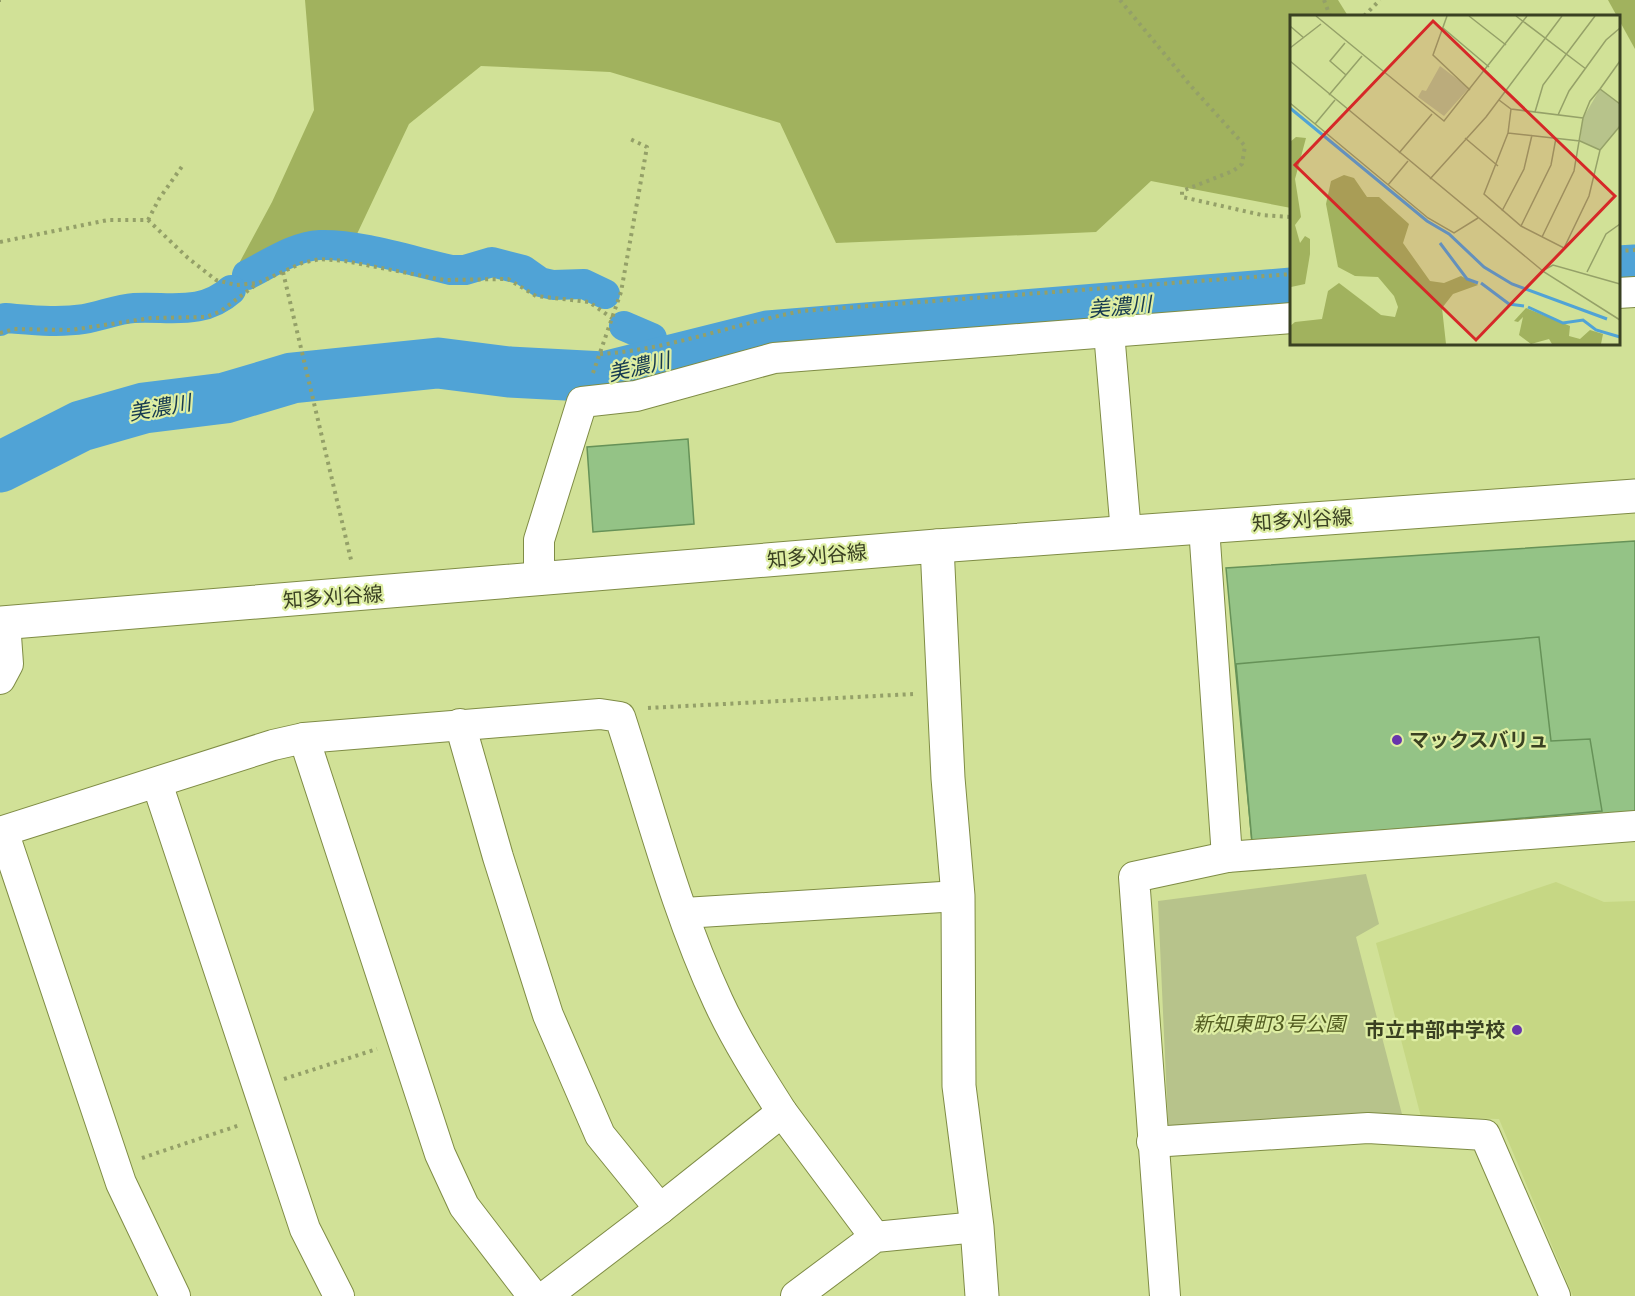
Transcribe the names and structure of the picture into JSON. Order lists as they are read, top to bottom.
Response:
{
  "streets": {
    "street": ["知多刈谷線"]
  },
  "water": ["美濃川"],
  "parks": ["新知東町3号公園"],
  "places": ["マックスバリュ", "市立中部中学校"]
}
